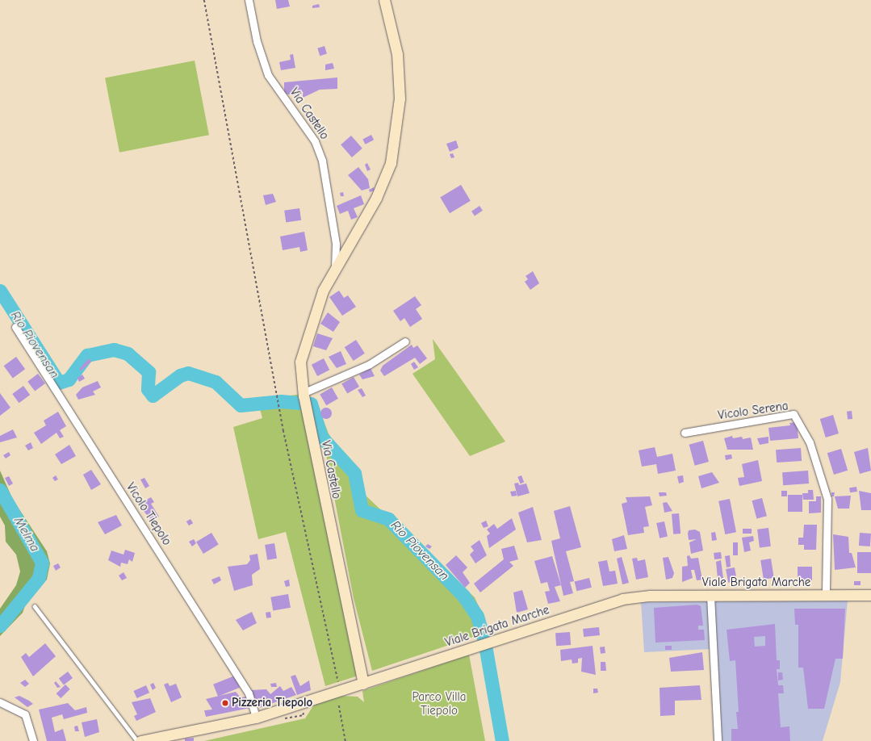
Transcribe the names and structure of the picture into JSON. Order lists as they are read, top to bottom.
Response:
{
  "streets": {
    "street": [
      "Via Castello",
      "Vicolo Serena",
      "Vicolo Tiepolo",
      "Viale Brigata Marche"
    ]
  },
  "crossings": [
    ["Via Castello", "Viale Brigata Marche"],
    ["Vicolo Serena", "Viale Brigata Marche"],
    ["Vicolo Tiepolo", "Viale Brigata Marche"]
  ],
  "water": ["Rio Piovensan", "Melma"],
  "parks": ["Parco Villa Tiepolo"],
  "places": ["Pizzeria Tiepolo"]
}
